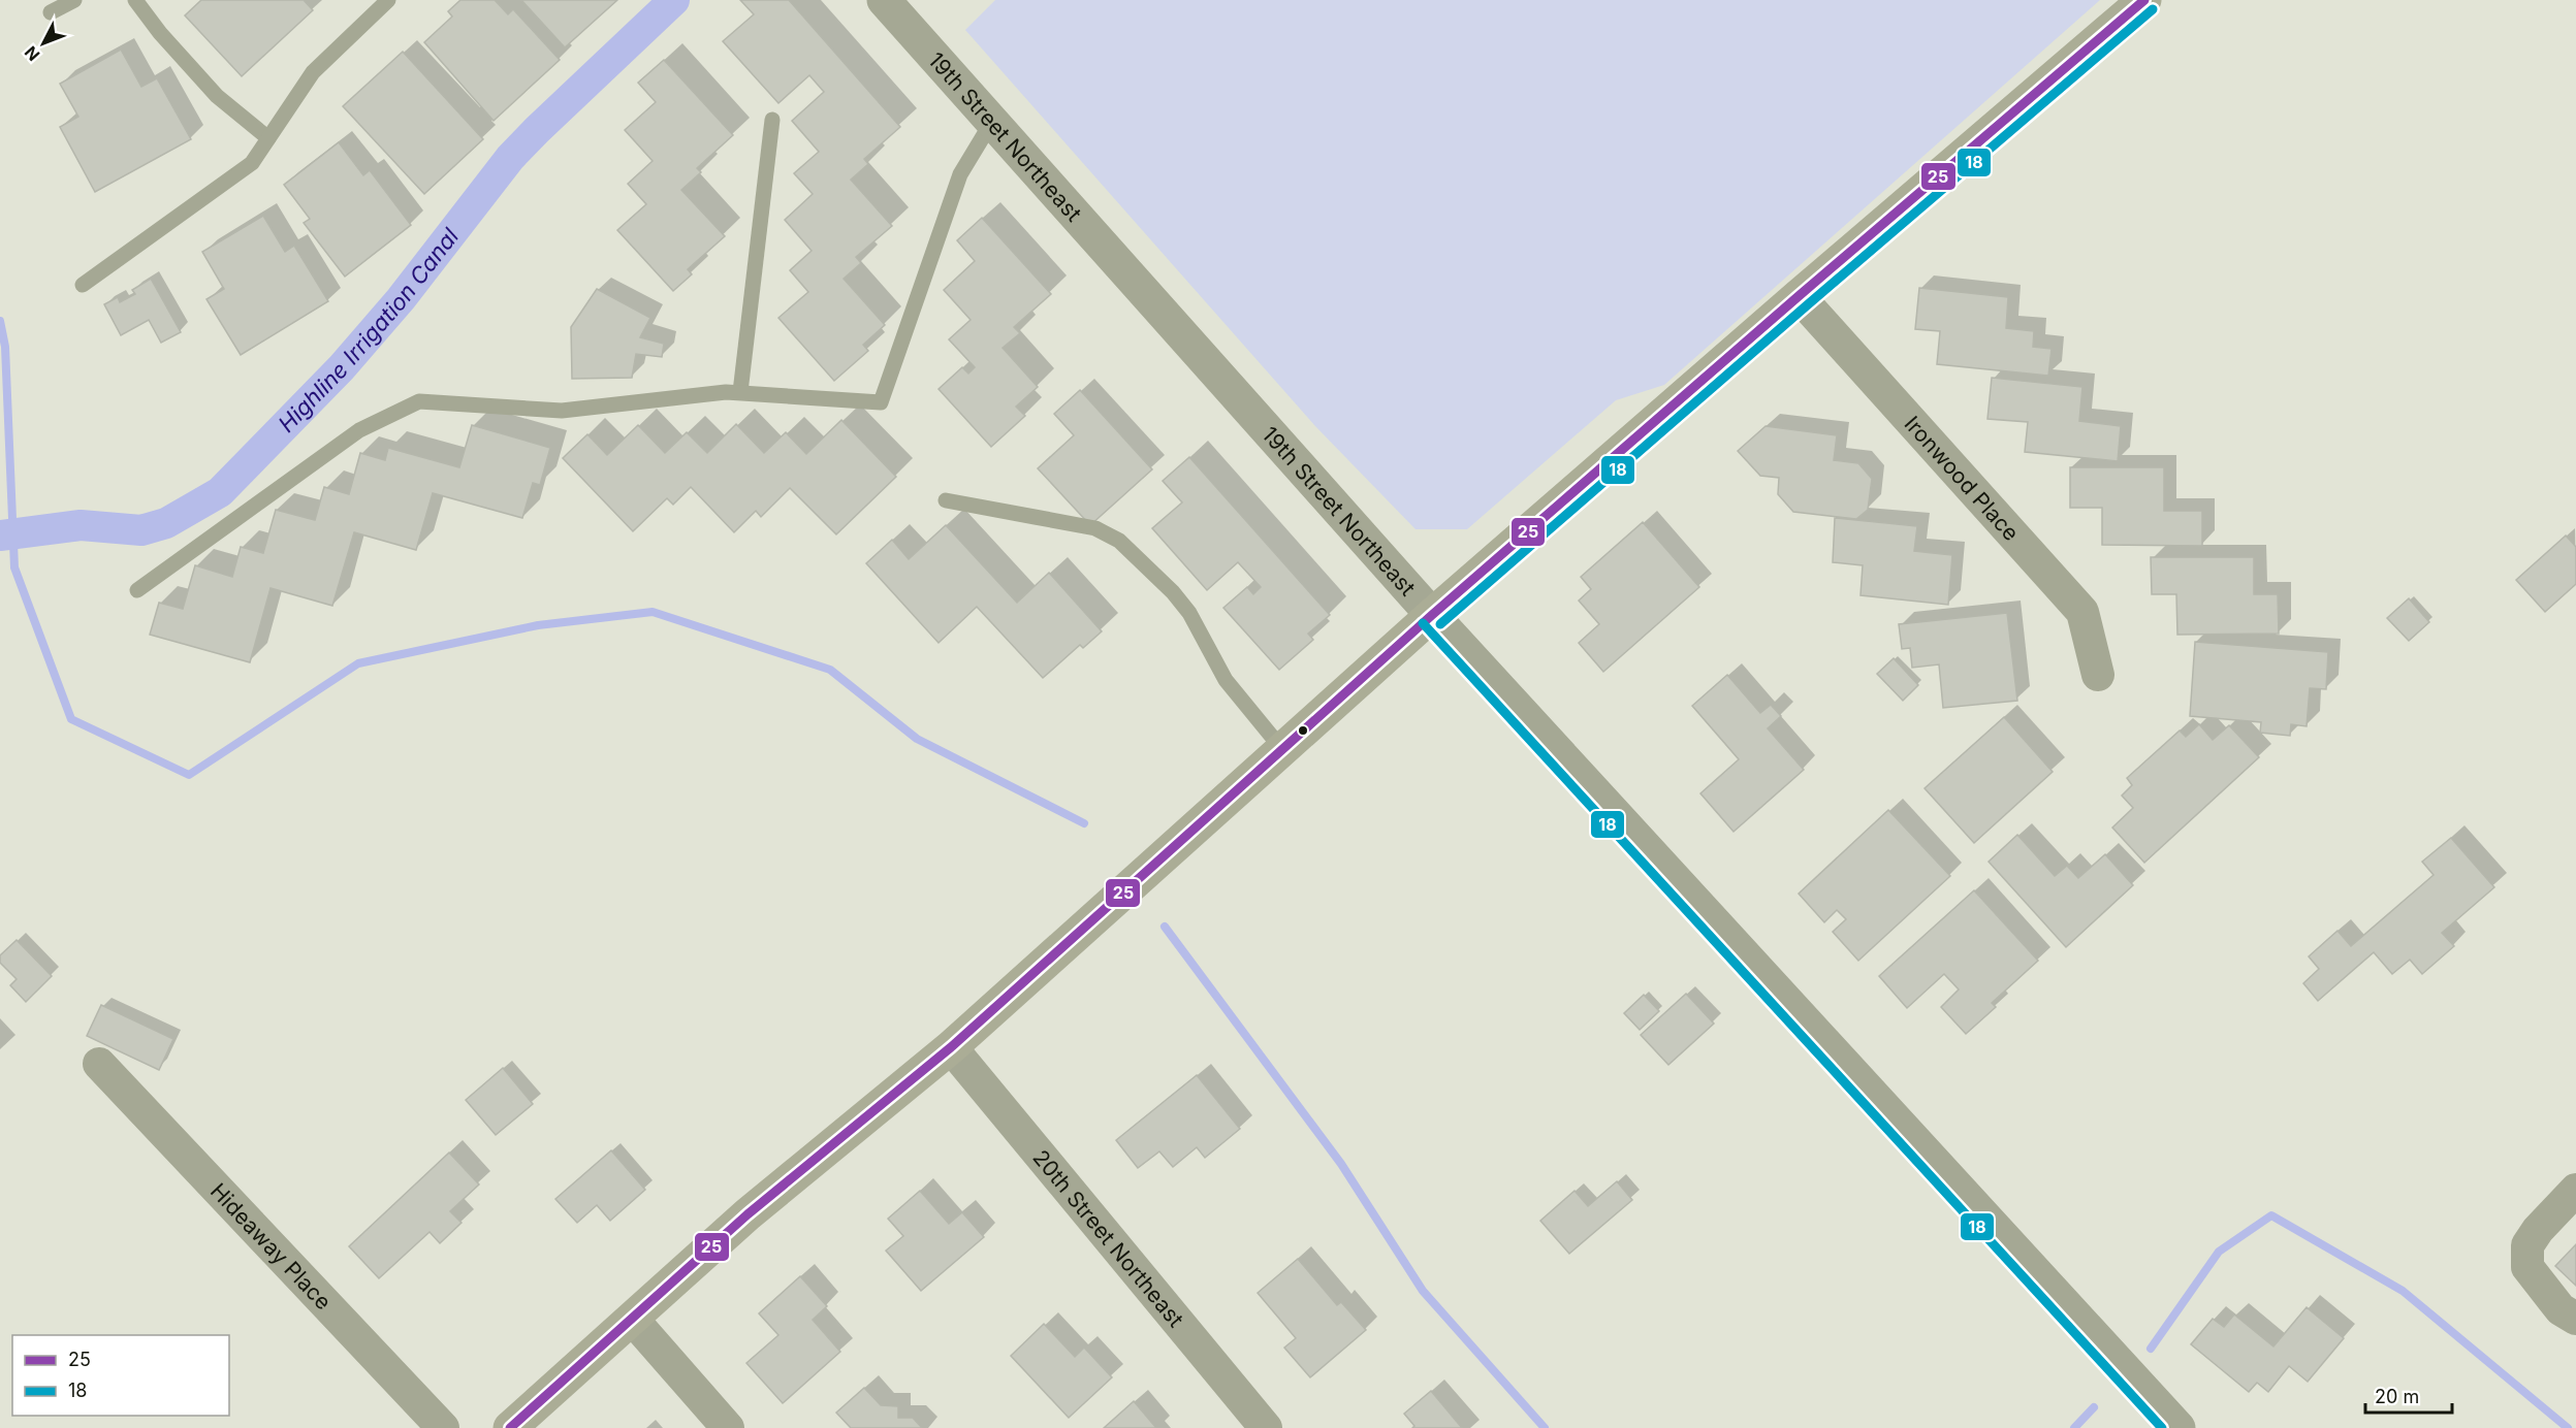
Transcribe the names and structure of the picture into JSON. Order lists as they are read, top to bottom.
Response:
{
  "streets": {
    "street": [
      "19th Street Northeast",
      "Ironwood Place",
      "20th Street Northeast",
      "Hideaway Place"
    ]
  },
  "water": ["Highline Irrigation Canal"],
  "lines": ["transit line 25", "transit line 18"],
  "legend": ["25", "18"],
  "scale_bar": "20 m",
  "north": "bottom left"
}
